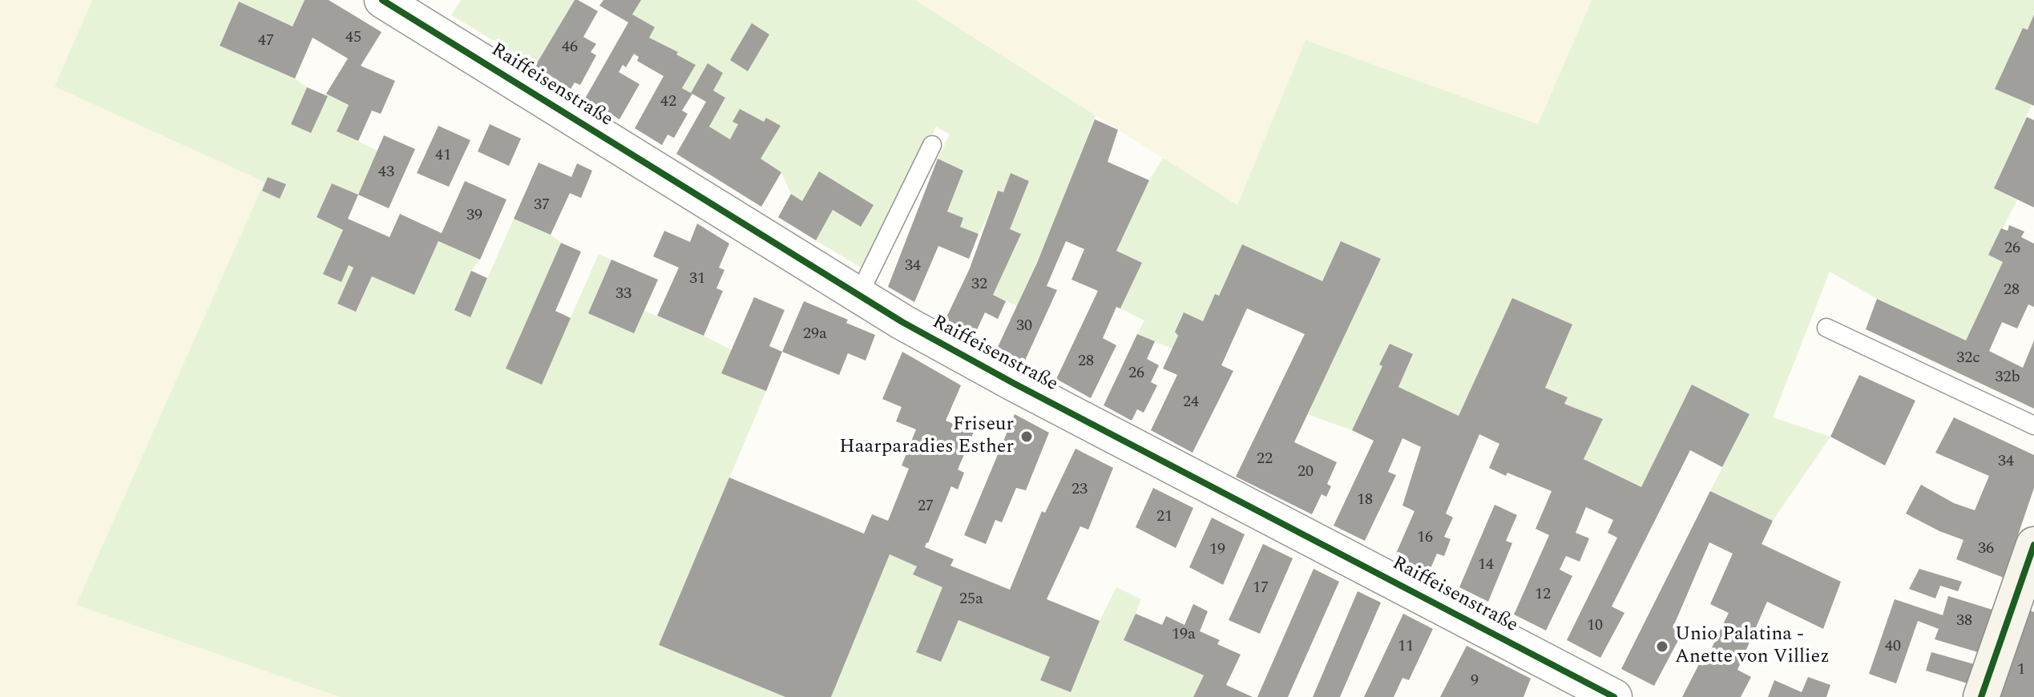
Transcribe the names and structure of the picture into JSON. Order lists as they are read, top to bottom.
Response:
{
  "streets": {
    "street": ["Raiffeisenstraße"]
  },
  "places": ["Friseur Haarparadies Esther", "Unio Palatina - Anette von Villiez"],
  "house_numbers": [
    "45",
    "47",
    "46",
    "42",
    "41",
    "43",
    "37",
    "39",
    "26",
    "34",
    "31",
    "32",
    "28",
    "33",
    "30",
    "29a",
    "32c",
    "28",
    "26",
    "32b",
    "24",
    "22",
    "34",
    "20",
    "23",
    "18",
    "27",
    "21",
    "16",
    "36",
    "19",
    "14",
    "17",
    "12",
    "25a",
    "38",
    "10",
    "19a",
    "11",
    "40",
    "1",
    "9"
  ]
}
